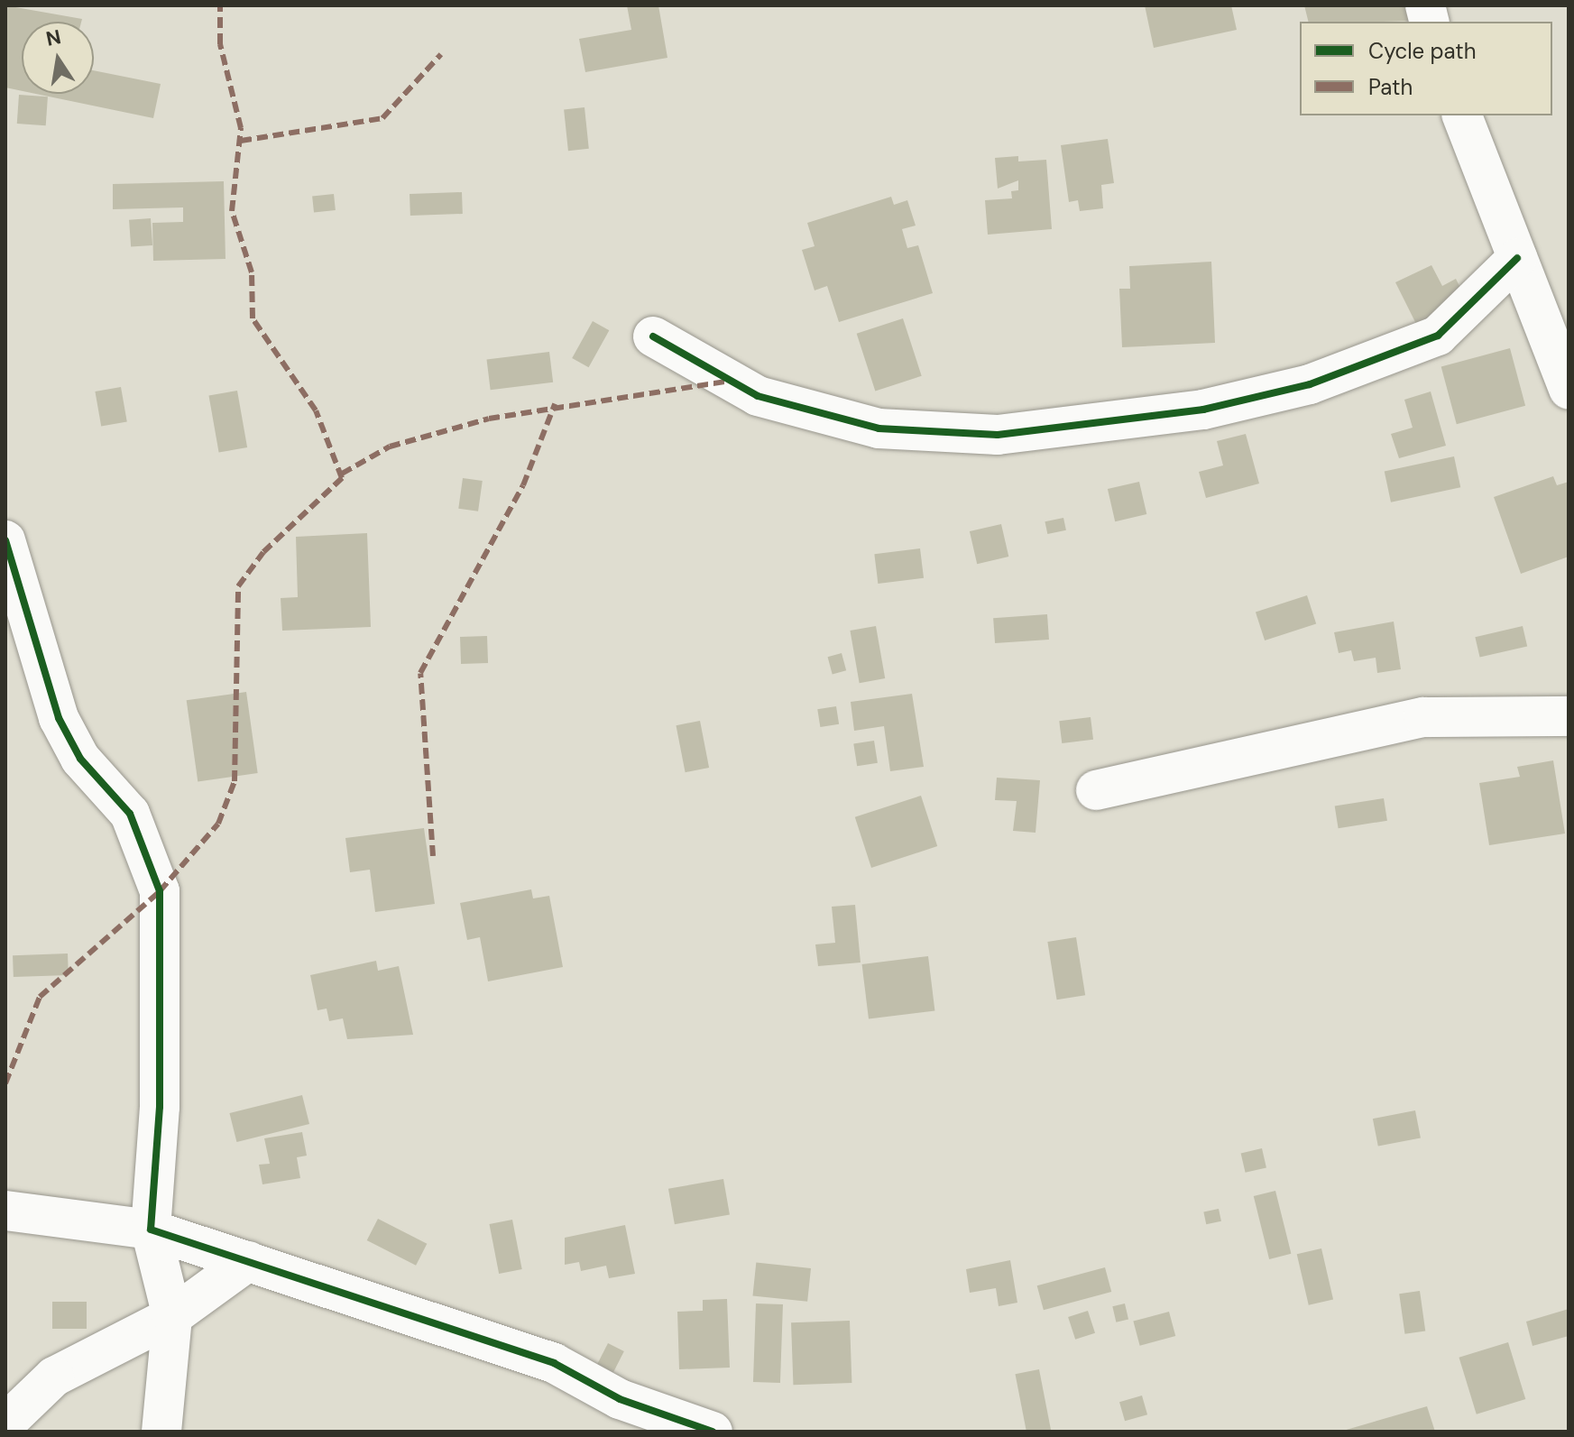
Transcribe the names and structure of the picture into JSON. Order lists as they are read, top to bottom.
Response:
{
  "legend": ["Cycle path", "Path"],
  "north": "top"
}
